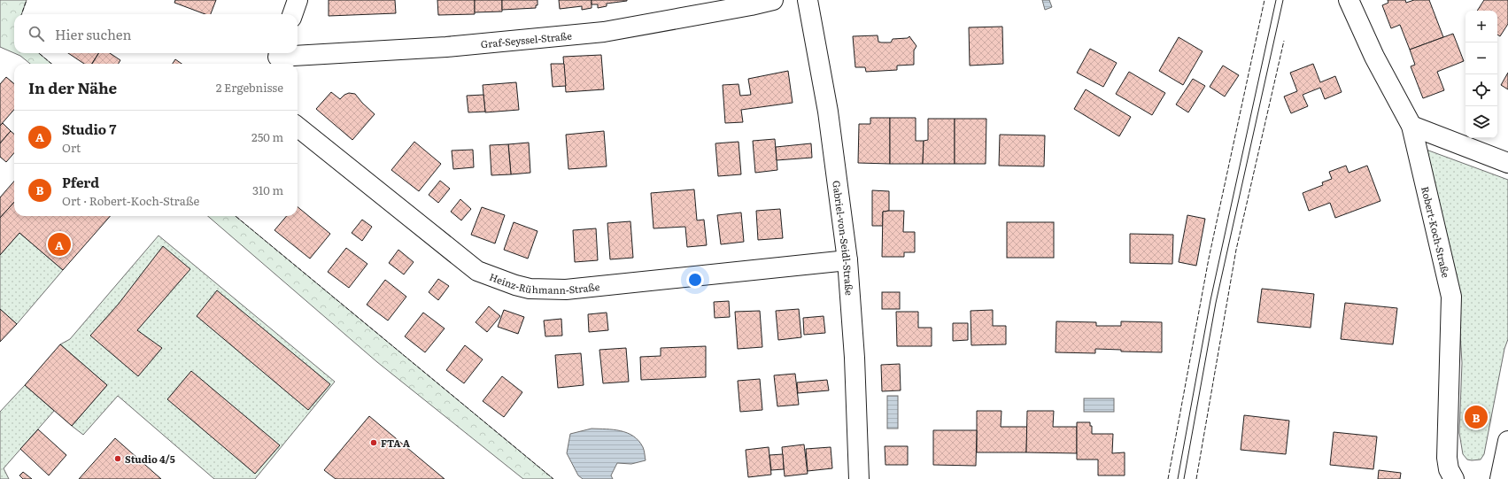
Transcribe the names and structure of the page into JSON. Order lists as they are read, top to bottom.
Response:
{
  "streets": {
    "street": [
      "Graf-Seyssel-Straße",
      "Robert-Koch-Straße",
      "Gabriel-von-Seidl-Straße",
      "Heinz-Rühmann-Straße"
    ]
  },
  "crossings": [
    ["Gabriel-von-Seidl-Straße", "Heinz-Rühmann-Straße"]
  ],
  "places": ["FTA A", "Studio 4/5"],
  "page": {
    "map_buttons": ["+", "−"],
    "search": "Hier suchen",
    "heading": ["In der Nähe", "2 Ergebnisse"],
    "list": [
      {
        "mark": "A",
        "name": "Studio 7",
        "note": "Ort",
        "value": "250 m"
      },
      {
        "mark": "B",
        "name": "Pferd",
        "note": "Ort · Robert-Koch-Straße",
        "value": "310 m"
      }
    ],
    "pins": ["A", "B"]
  }
}
